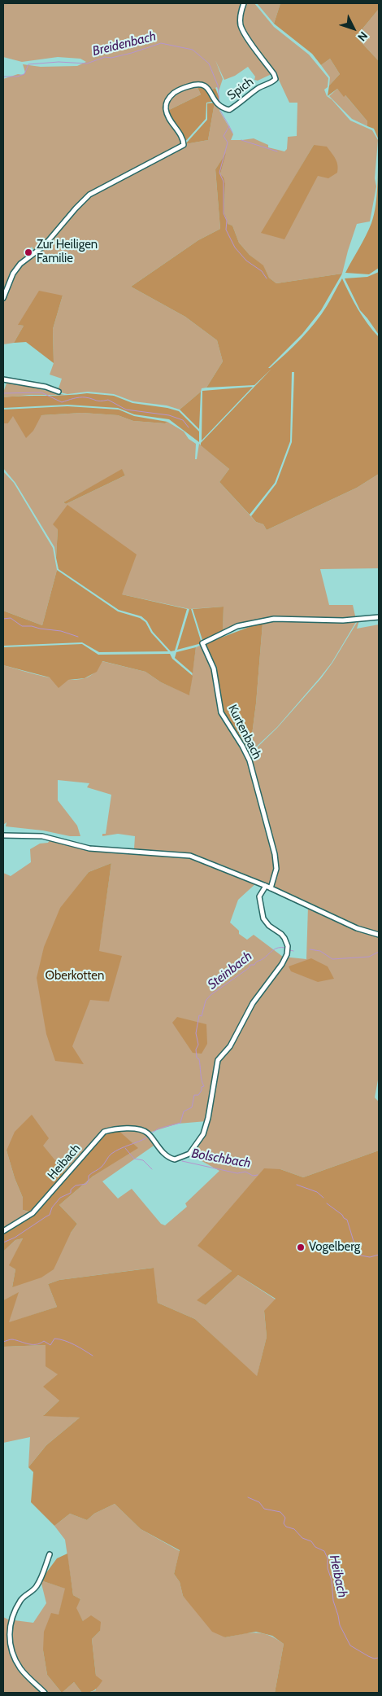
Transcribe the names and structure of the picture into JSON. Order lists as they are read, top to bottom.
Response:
{
  "streets": {
    "street": ["Spich", "Kurtenbach", "Heibach"]
  },
  "water": [
    "Breidenbach",
    "Steinbach",
    "Bolschbach",
    "Heibach"
  ],
  "parks": ["Oberkotten"],
  "places": ["Zur Heiligen Familie", "Vogelberg"],
  "north": "bottom right"
}
